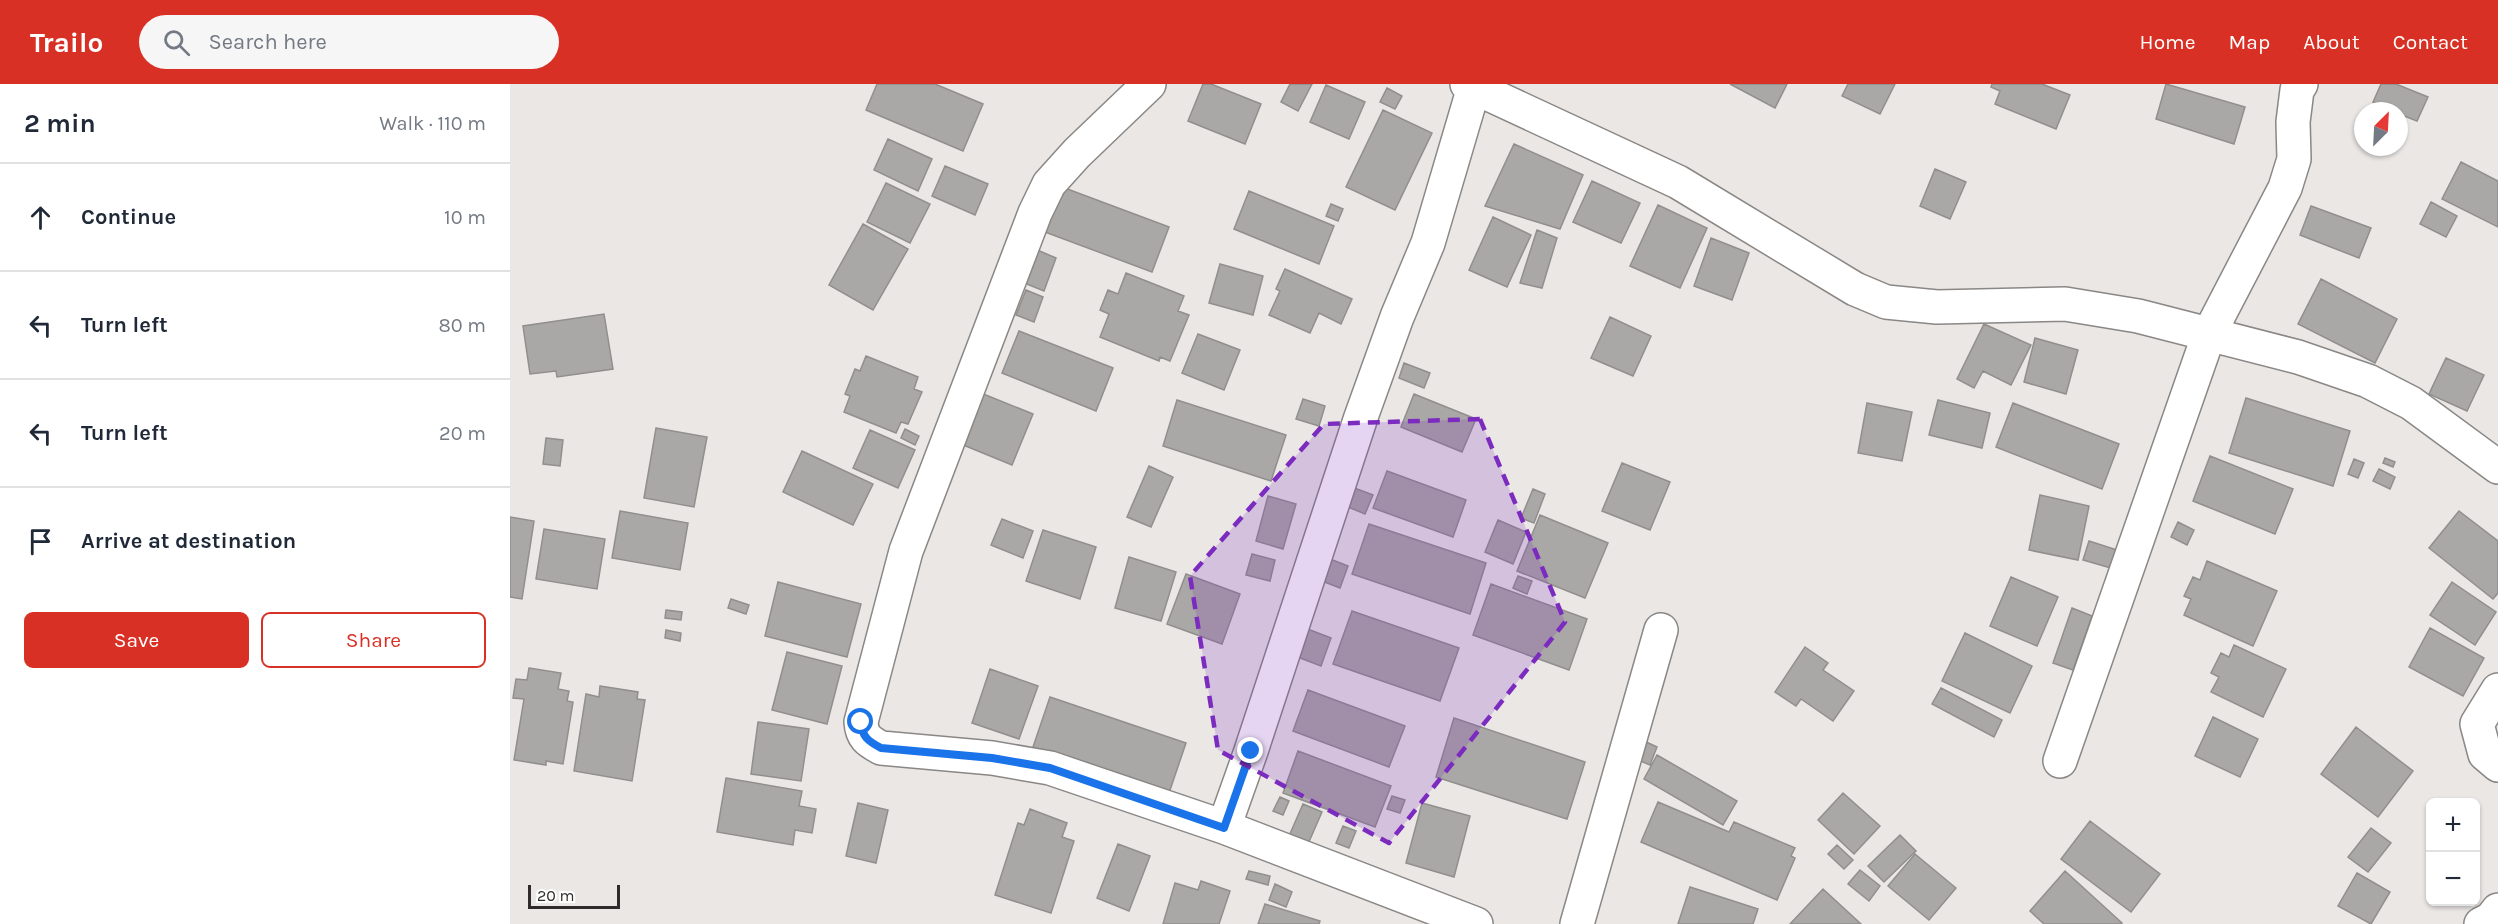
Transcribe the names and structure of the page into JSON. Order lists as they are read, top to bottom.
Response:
{
  "scale_bar": "20 m",
  "north": "top right",
  "page": {
    "header": "Trailo",
    "search": "Search here",
    "nav": [
      "Home",
      "Map",
      "About",
      "Contact"
    ],
    "heading": ["2 min", "Walk · 110 m"],
    "list": [
      ["Continue", "10 m"],
      ["Turn left", "80 m"],
      ["Turn left", "20 m"],
      "Arrive at destination"
    ],
    "buttons": ["Save", "Share"],
    "map_buttons": ["+", "−"],
    "scale": "20 m"
  }
}
